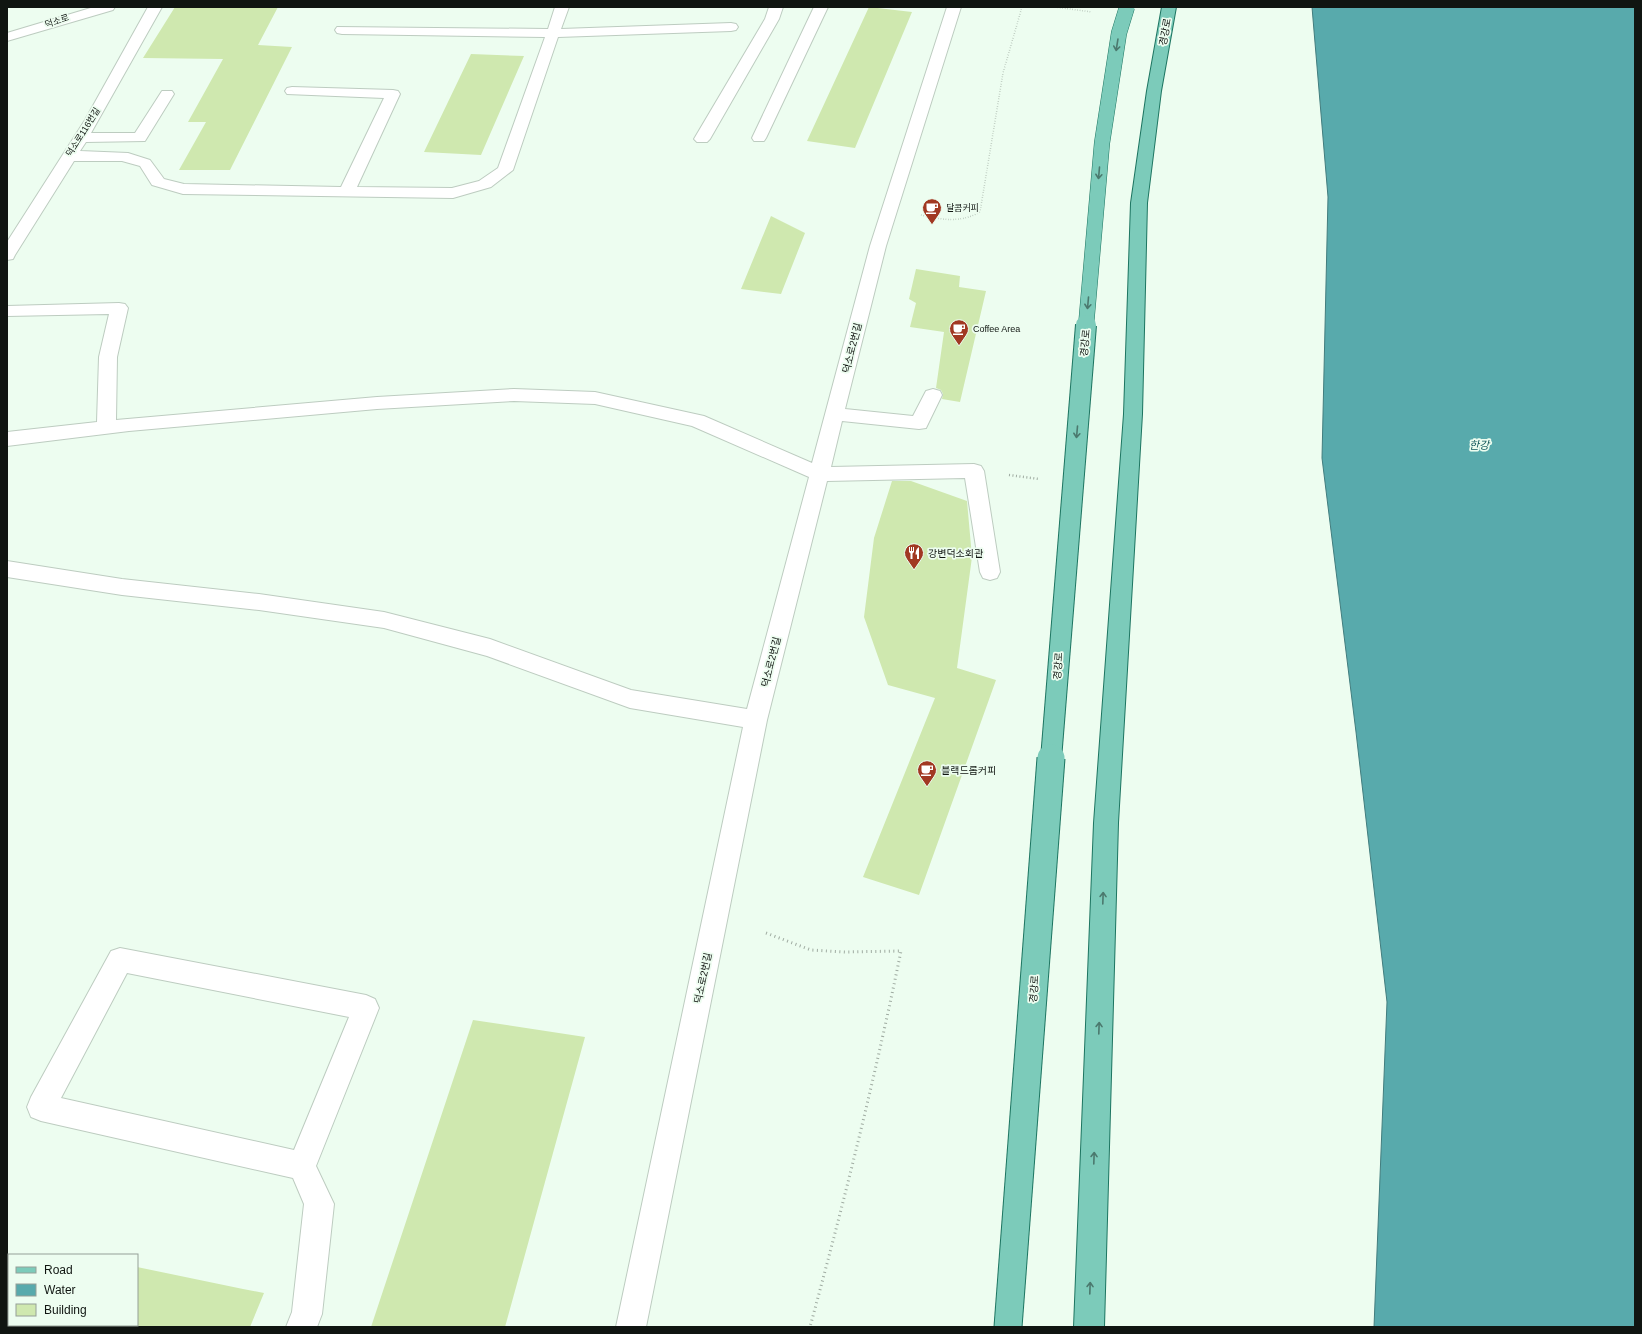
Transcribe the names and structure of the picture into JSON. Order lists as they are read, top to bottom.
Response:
{
  "streets": {
    "main road": ["경강로"],
    "street": ["덕소로", "덕소로116번길", "덕소로2번길"]
  },
  "water": ["한강"],
  "places": {
    "cafe": ["달콤커피", "Coffee Area", "블랙드롭커피"],
    "restaurant": ["강변덕소회관"]
  },
  "legend": ["Road", "Water", "Building"]
}
